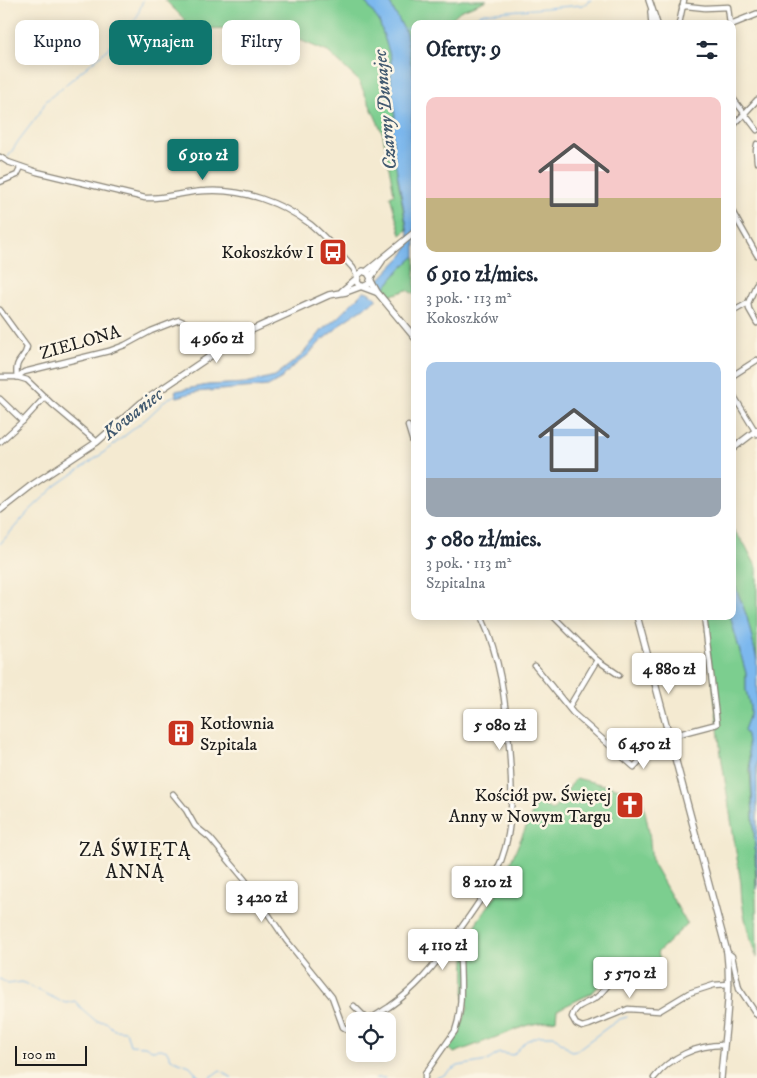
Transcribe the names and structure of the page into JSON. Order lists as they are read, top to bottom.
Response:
{
  "streets": {
    "street": ["ZIELONA"]
  },
  "districts": ["ZA ŚWIĘTĄ ANNĄ"],
  "water": ["Czarny Dunajec", "Kowaniec"],
  "places": {
    "bus stop": ["Kokoszków I"],
    "building": ["Kotłownia Szpitala"],
    "church": ["Kościół pw. Świętej Anny w Nowym Targu"]
  },
  "scale_bar": "100 m",
  "page": {
    "chip": ["Kupno", "Wynajem", "Filtry"],
    "heading": "Oferty: 9",
    "list": [
      {
        "name": "6 910 zł/mies.",
        "note": "3 pok. · 113 m² · Kokoszków"
      },
      {
        "name": "5 080 zł/mies.",
        "note": "3 pok. · 113 m² · Szpitalna"
      }
    ],
    "price": [
      "6 910 zł",
      "4 960 zł",
      "4 880 zł",
      "5 080 zł",
      "6 450 zł",
      "8 210 zł",
      "3 420 zł",
      "4 110 zł",
      "5 570 zł"
    ],
    "scale": "100 m"
  }
}
